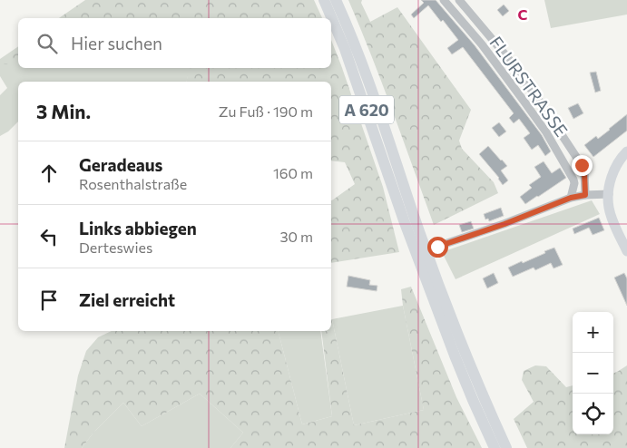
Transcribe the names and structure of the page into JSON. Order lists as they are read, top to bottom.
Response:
{
  "streets": {
    "highway": ["A 620"],
    "street": ["FLURSTRASSE"]
  },
  "page": {
    "search": "Hier suchen",
    "heading": ["3 Min.", "Zu Fuß · 190 m"],
    "list": [
      ["Geradeaus", "Rosenthalstraße", "160 m"],
      ["Links abbiegen", "Derteswies", "30 m"],
      "Ziel erreicht"
    ],
    "map_buttons": ["+", "−"]
  },
  "grid": {
    "columns": ["C"]
  }
}
